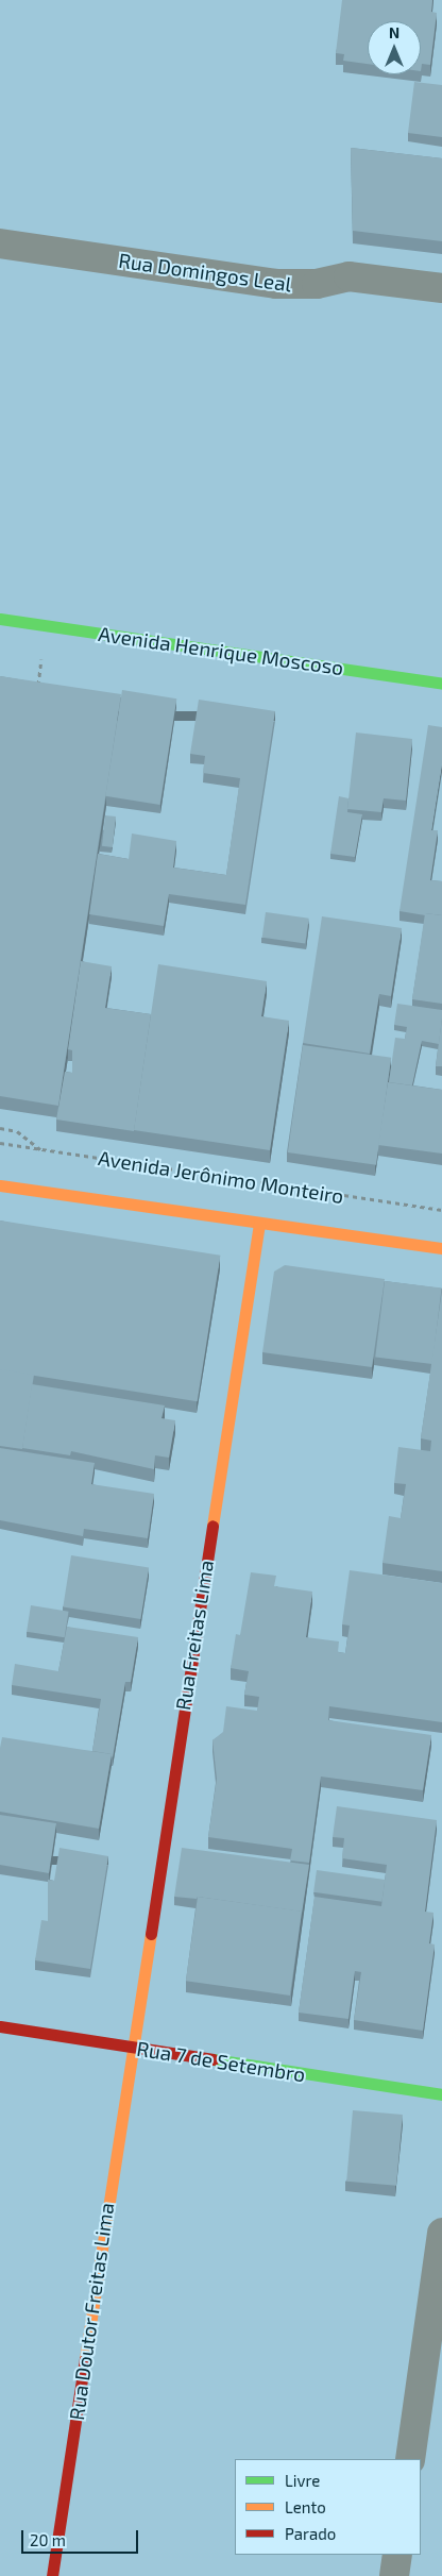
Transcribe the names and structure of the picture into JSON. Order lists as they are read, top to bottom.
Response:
{
  "streets": {
    "street": [
      "Rua Domingos Leal",
      "Avenida Henrique Moscoso",
      "Avenida Jerônimo Monteiro",
      "Rua Freitas Lima",
      "Rua 7 de Setembro",
      "Rua Doutor Freitas Lima"
    ]
  },
  "crossings": [
    ["Avenida Jerônimo Monteiro", "Rua Freitas Lima"],
    ["Rua Freitas Lima", "Rua 7 de Setembro"],
    ["Rua Freitas Lima", "Rua Doutor Freitas Lima"],
    ["Rua 7 de Setembro", "Rua Doutor Freitas Lima"]
  ],
  "legend": ["Livre", "Lento", "Parado"],
  "scale_bar": "20 m",
  "north": "top"
}
